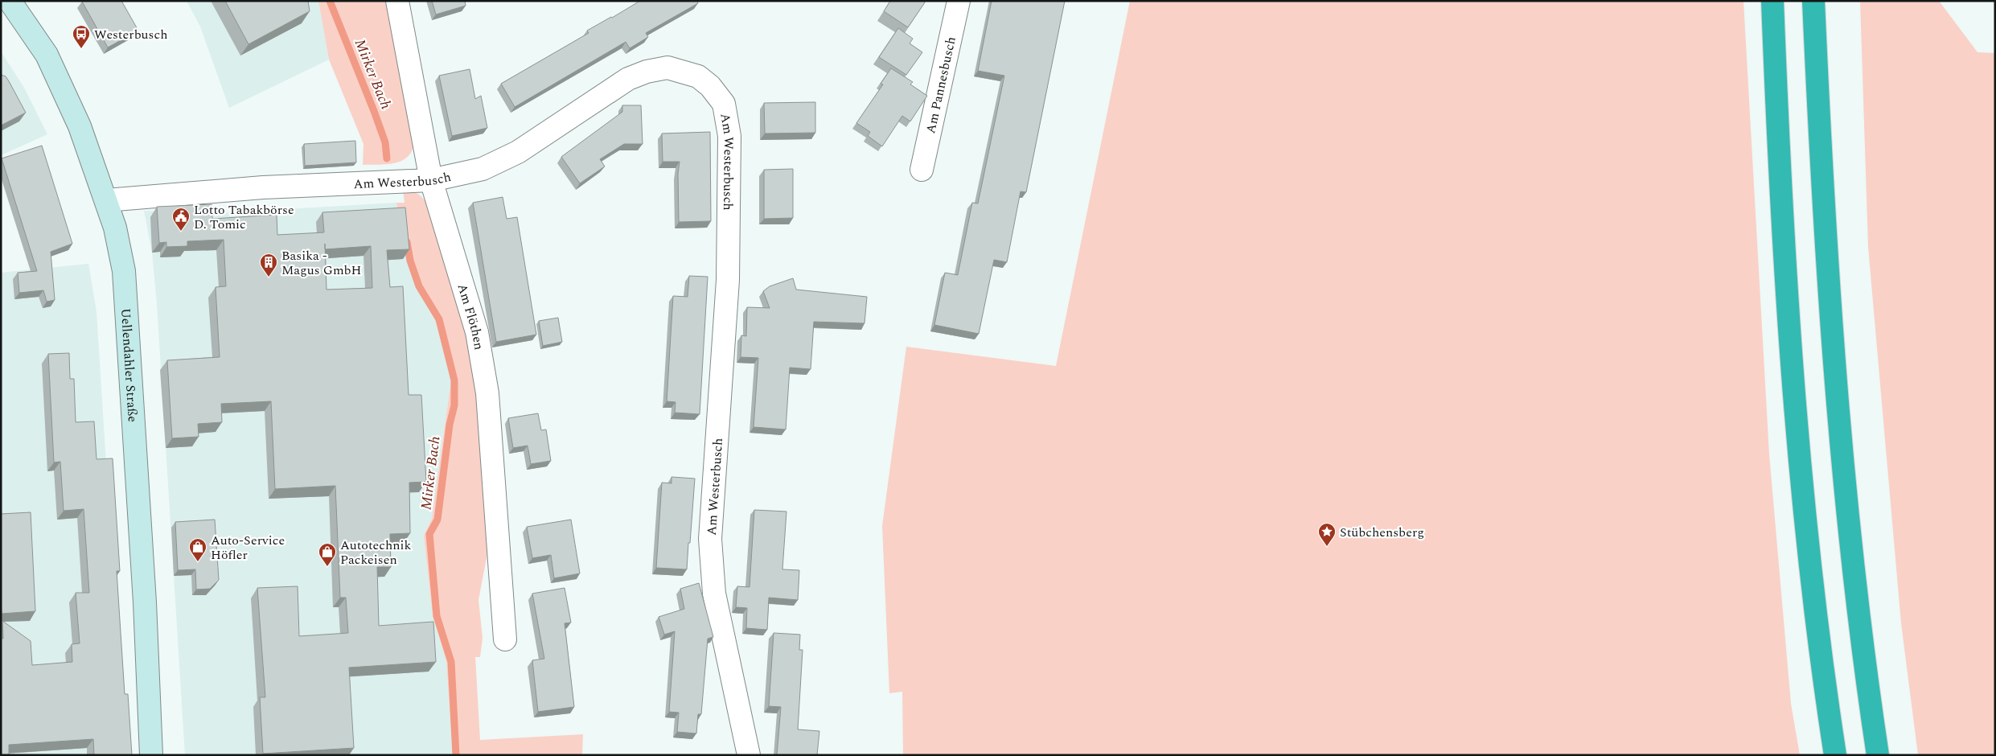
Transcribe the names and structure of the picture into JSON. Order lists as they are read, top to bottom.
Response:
{
  "streets": {
    "main road": ["Uellendahler Straße"],
    "street": ["Am Pannesbusch", "Am Westerbusch", "Am Flöthen"]
  },
  "crossings": [
    ["Am Westerbusch", "Am Flöthen"],
    ["Am Westerbusch", "Uellendahler Straße"]
  ],
  "water": ["Mirker Bach"],
  "places": {
    "bus stop": ["Westerbusch"],
    "public building": ["Lotto Tabakbörse D. Tomic"],
    "building": ["Basika - Magus GmbH"],
    "place": ["Stübchensberg"],
    "shop": ["Auto-Service Höfler", "Autotechnik Packeisen"]
  }
}
